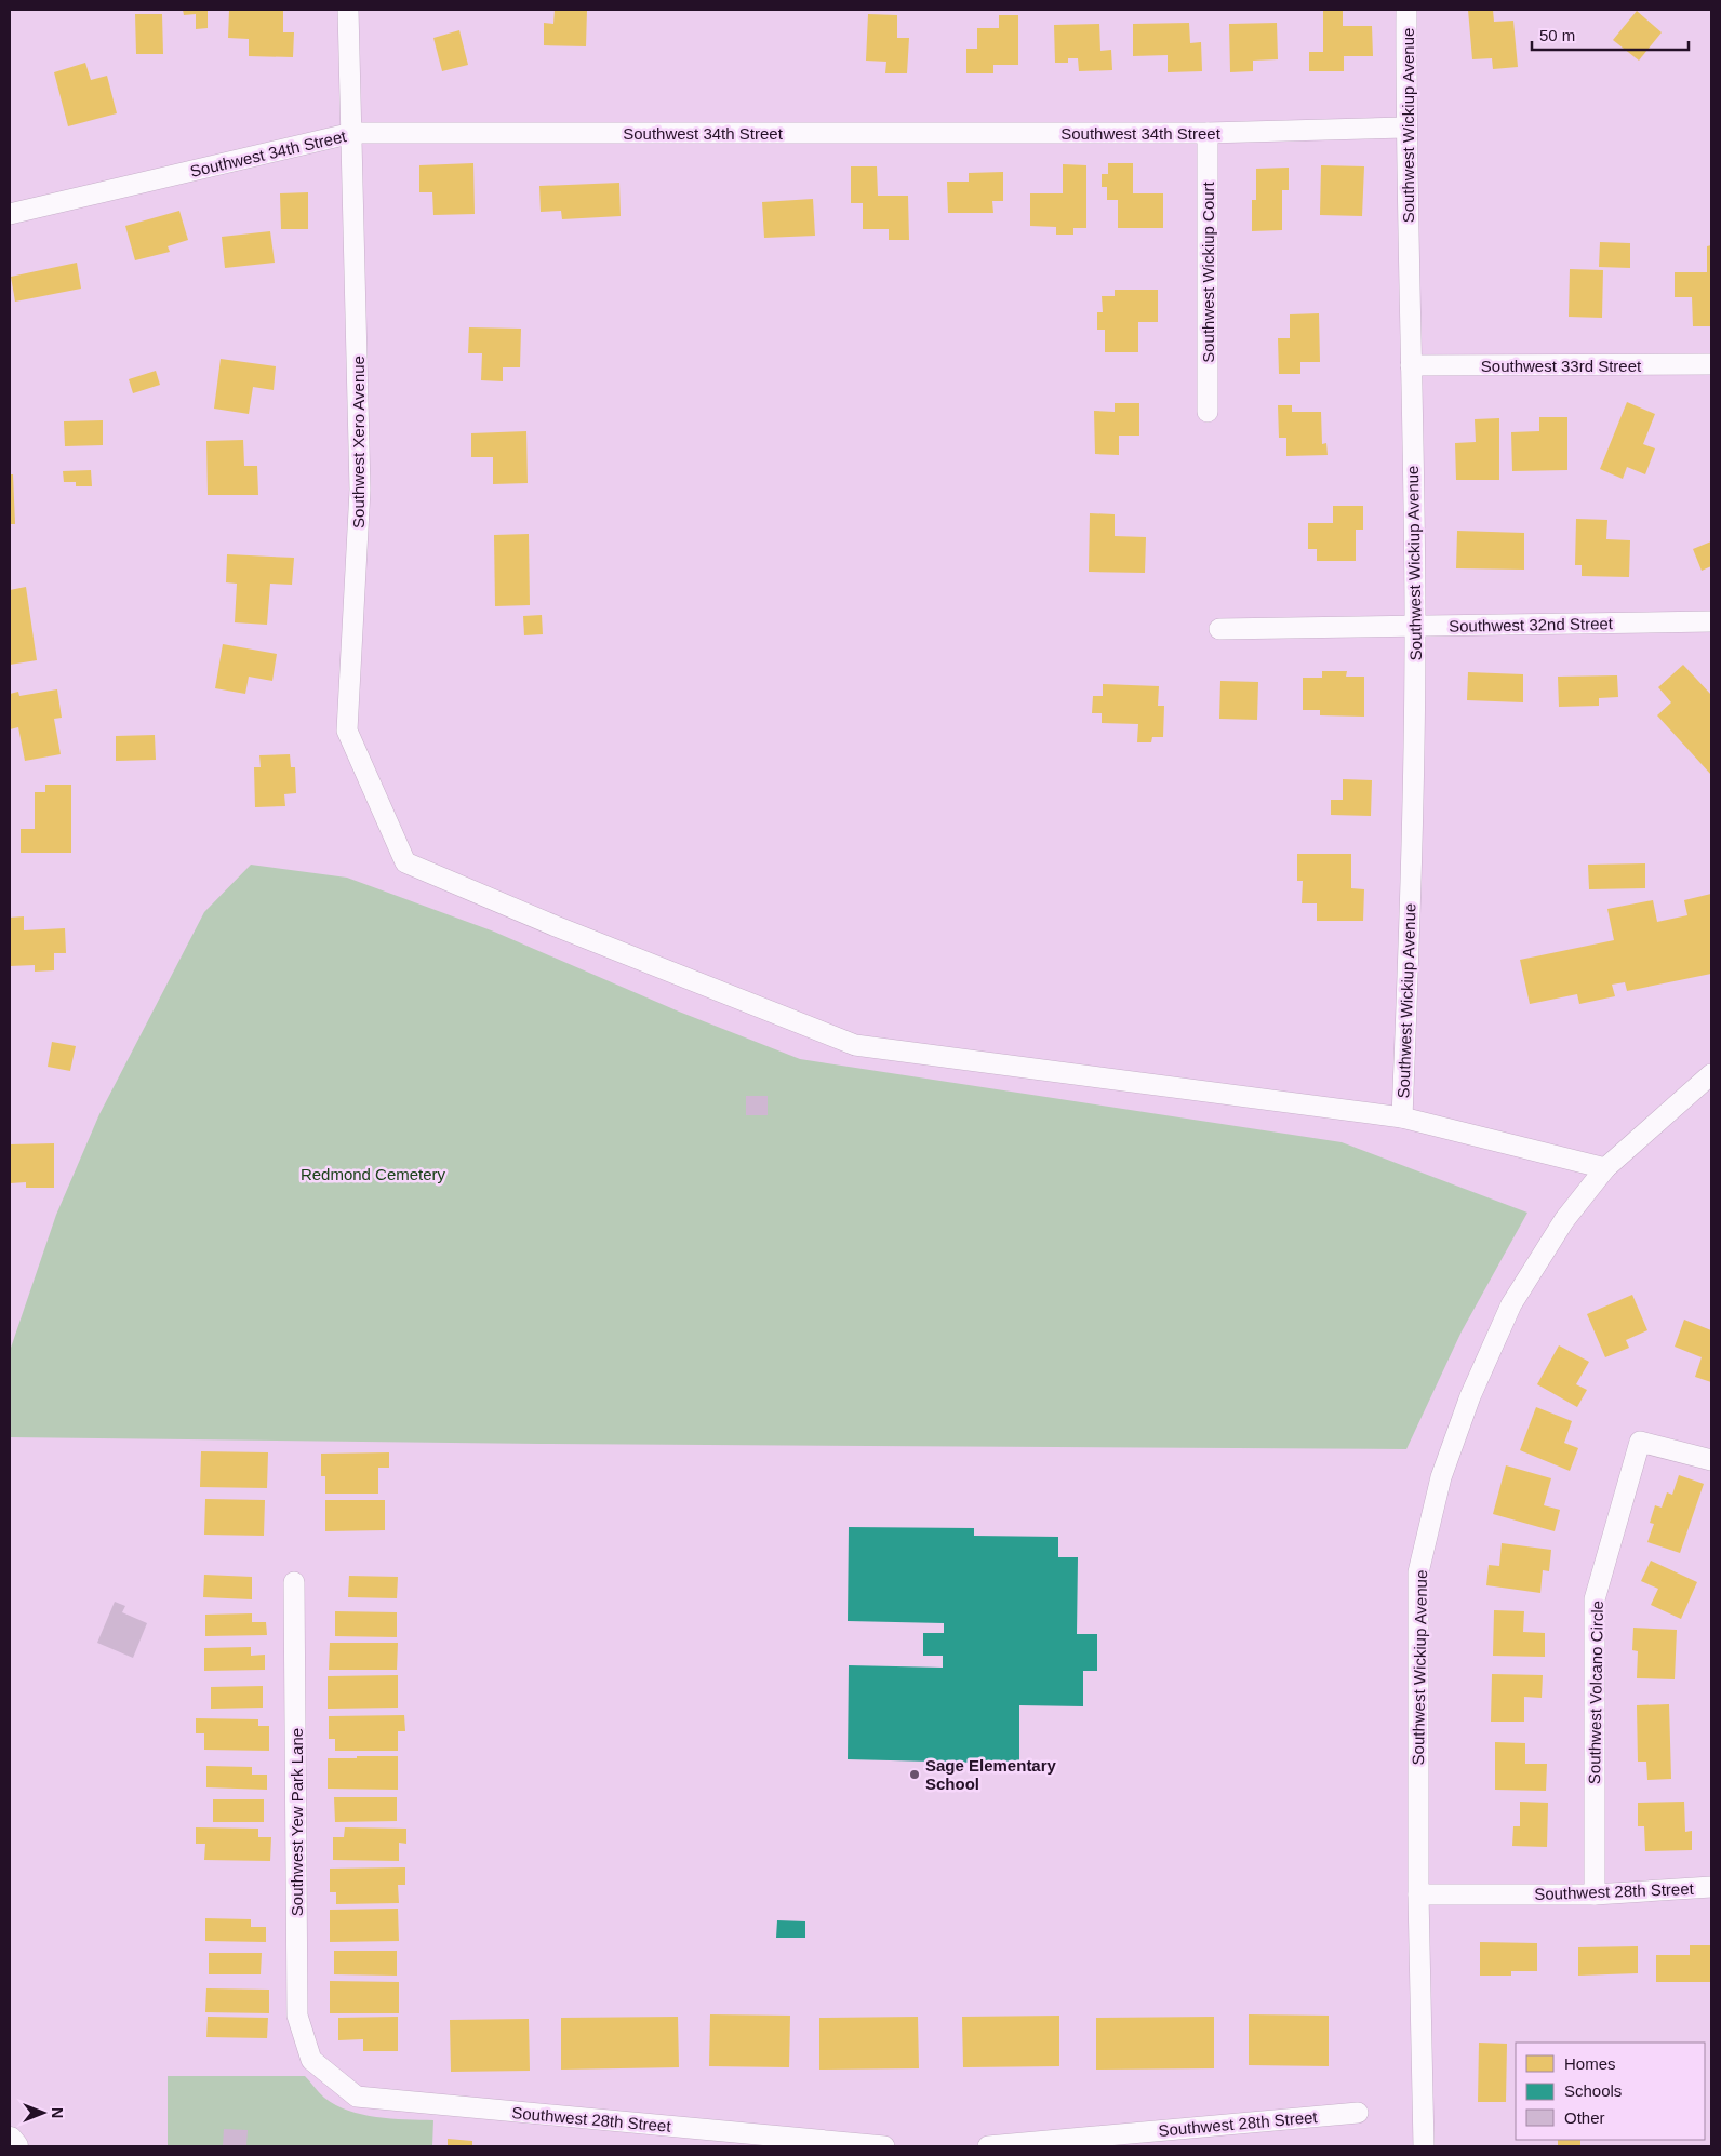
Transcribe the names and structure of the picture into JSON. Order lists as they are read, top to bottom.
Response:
{
  "streets": {
    "street": [
      "Southwest Wickiup Avenue",
      "Southwest 34th Street",
      "Southwest Wickiup Court",
      "Southwest 33rd Street",
      "Southwest Xero Avenue",
      "Southwest 32nd Street",
      "Southwest Volcano Circle",
      "Southwest Yew Park Lane",
      "Southwest 28th Street"
    ]
  },
  "crossings": [
    ["Southwest Wickiup Avenue", "Southwest 34th Street"],
    ["Southwest Wickiup Avenue", "Southwest 33rd Street"],
    ["Southwest Wickiup Avenue", "Southwest Xero Avenue"],
    ["Southwest Wickiup Avenue", "Southwest 32nd Street"],
    ["Southwest Wickiup Avenue", "Southwest 28th Street"],
    ["Southwest 34th Street", "Southwest Wickiup Court"],
    ["Southwest 34th Street", "Southwest Xero Avenue"],
    ["Southwest Volcano Circle", "Southwest 28th Street"],
    ["Southwest Yew Park Lane", "Southwest 28th Street"]
  ],
  "parks": ["Redmond Cemetery"],
  "places": ["Sage Elementary School"],
  "legend": ["Homes", "Schools", "Other"],
  "scale_bar": "50 m",
  "north": "right"
}
